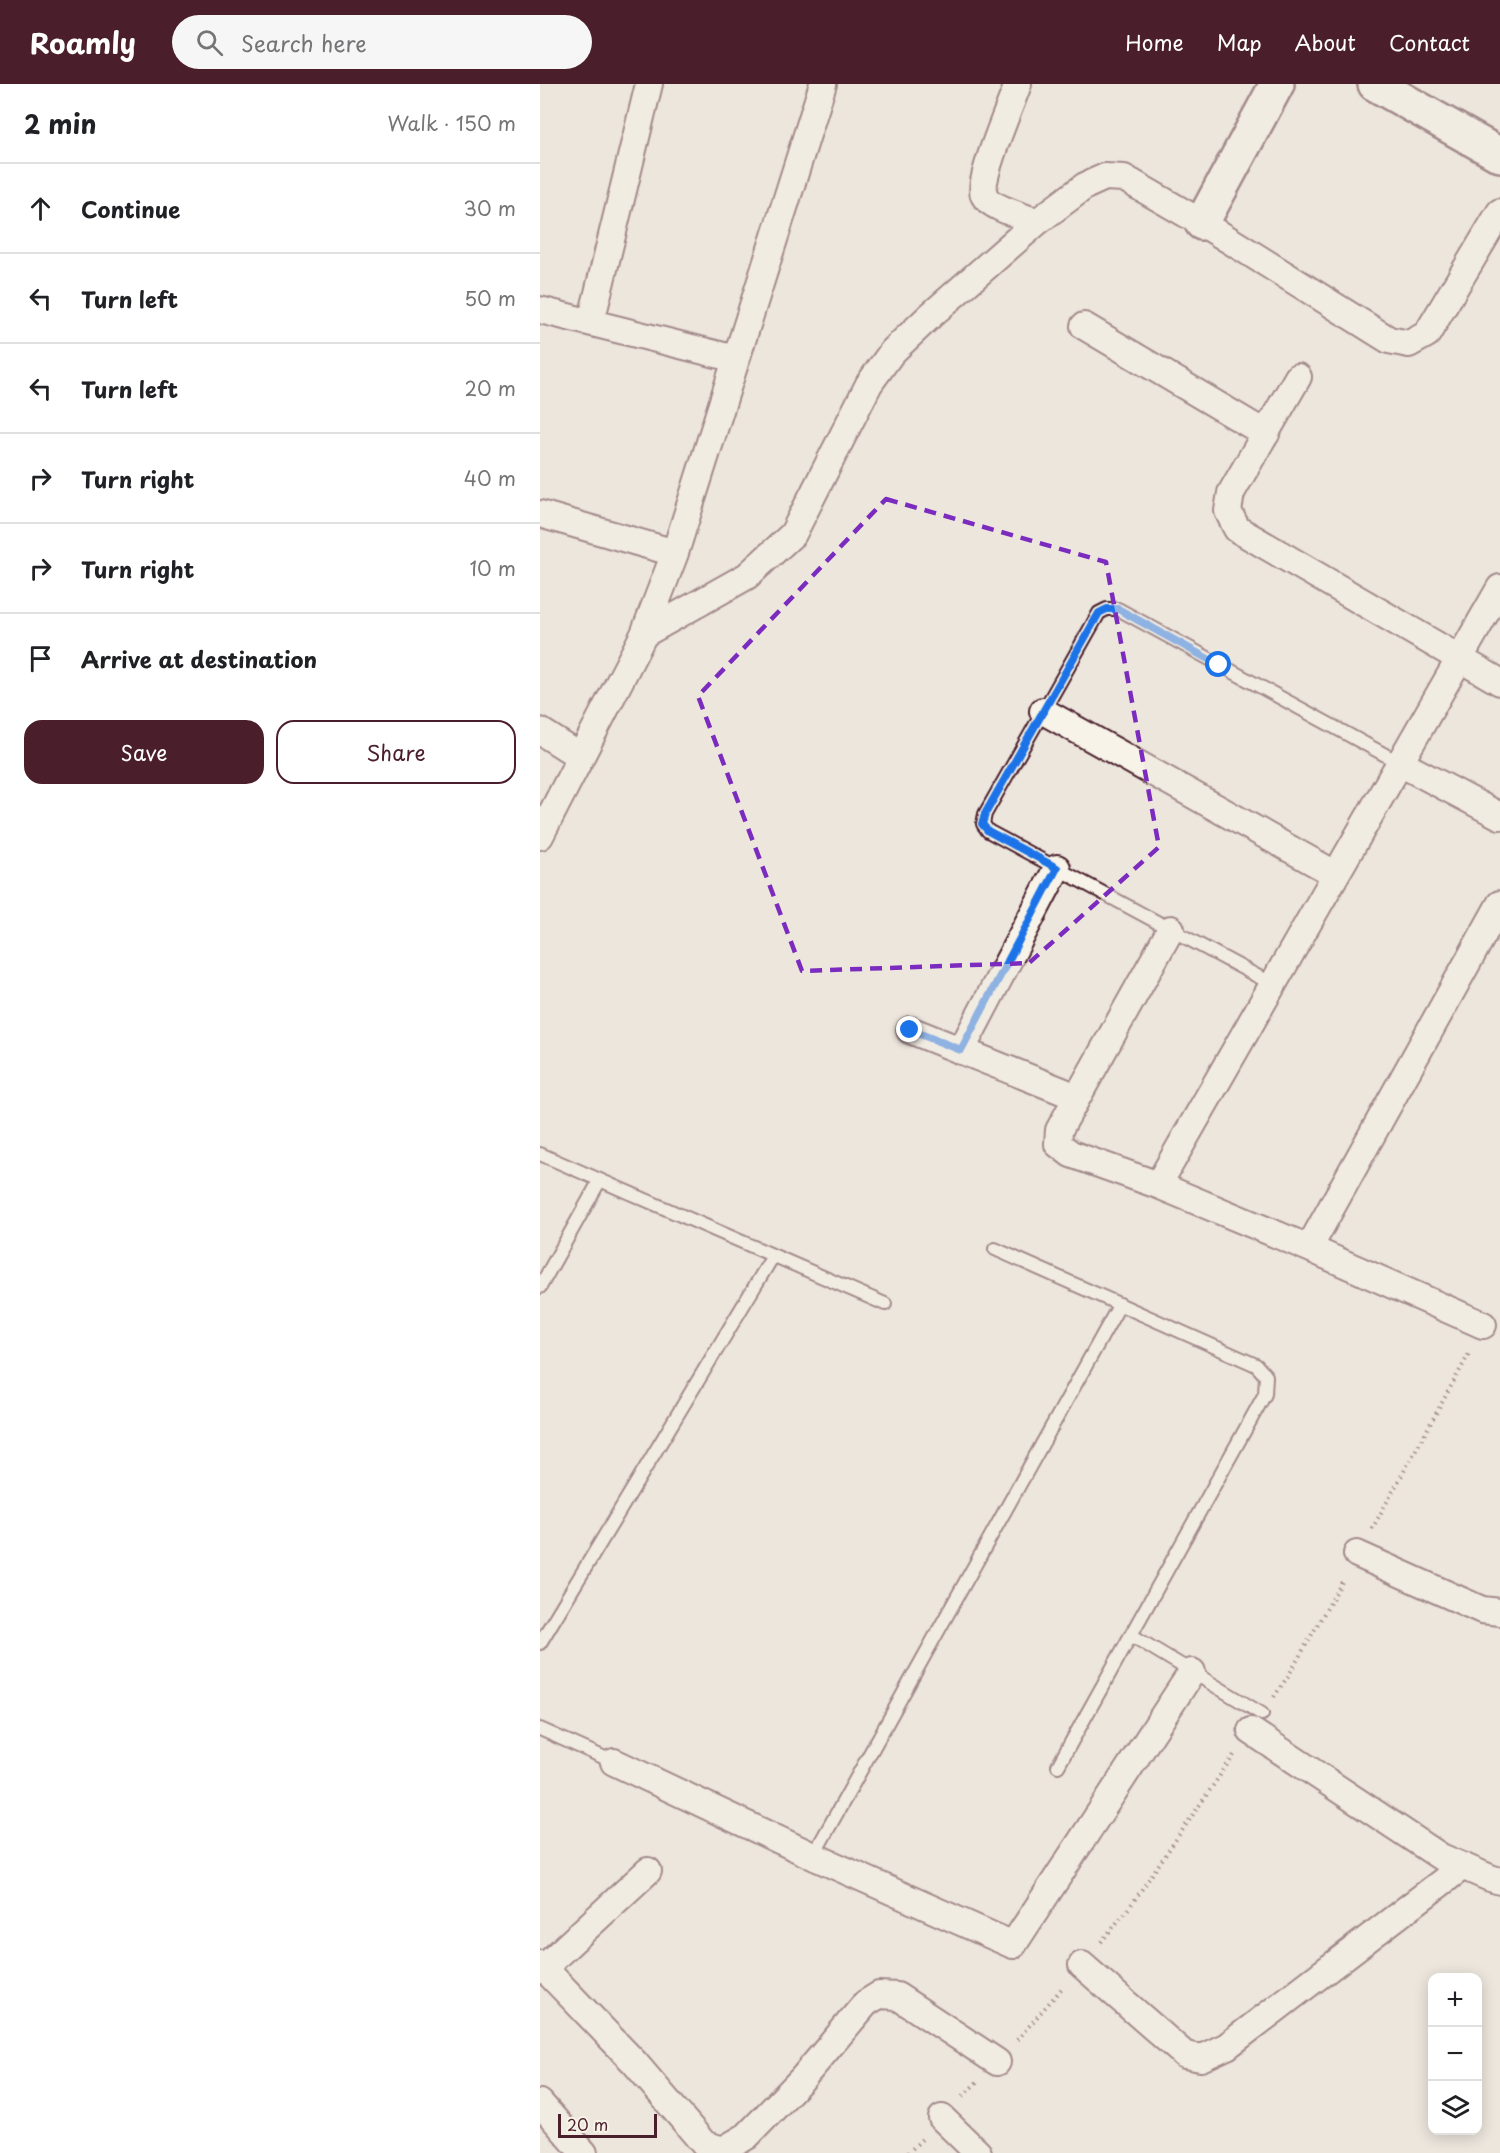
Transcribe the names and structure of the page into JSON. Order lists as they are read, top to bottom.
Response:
{
  "scale_bar": "20 m",
  "page": {
    "header": "Roamly",
    "search": "Search here",
    "nav": [
      "Home",
      "Map",
      "About",
      "Contact"
    ],
    "heading": ["2 min", "Walk · 150 m"],
    "list": [
      ["Continue", "30 m"],
      ["Turn left", "50 m"],
      ["Turn left", "20 m"],
      ["Turn right", "40 m"],
      ["Turn right", "10 m"],
      "Arrive at destination"
    ],
    "buttons": ["Save", "Share"],
    "map_buttons": ["+", "−"],
    "scale": "20 m"
  }
}
